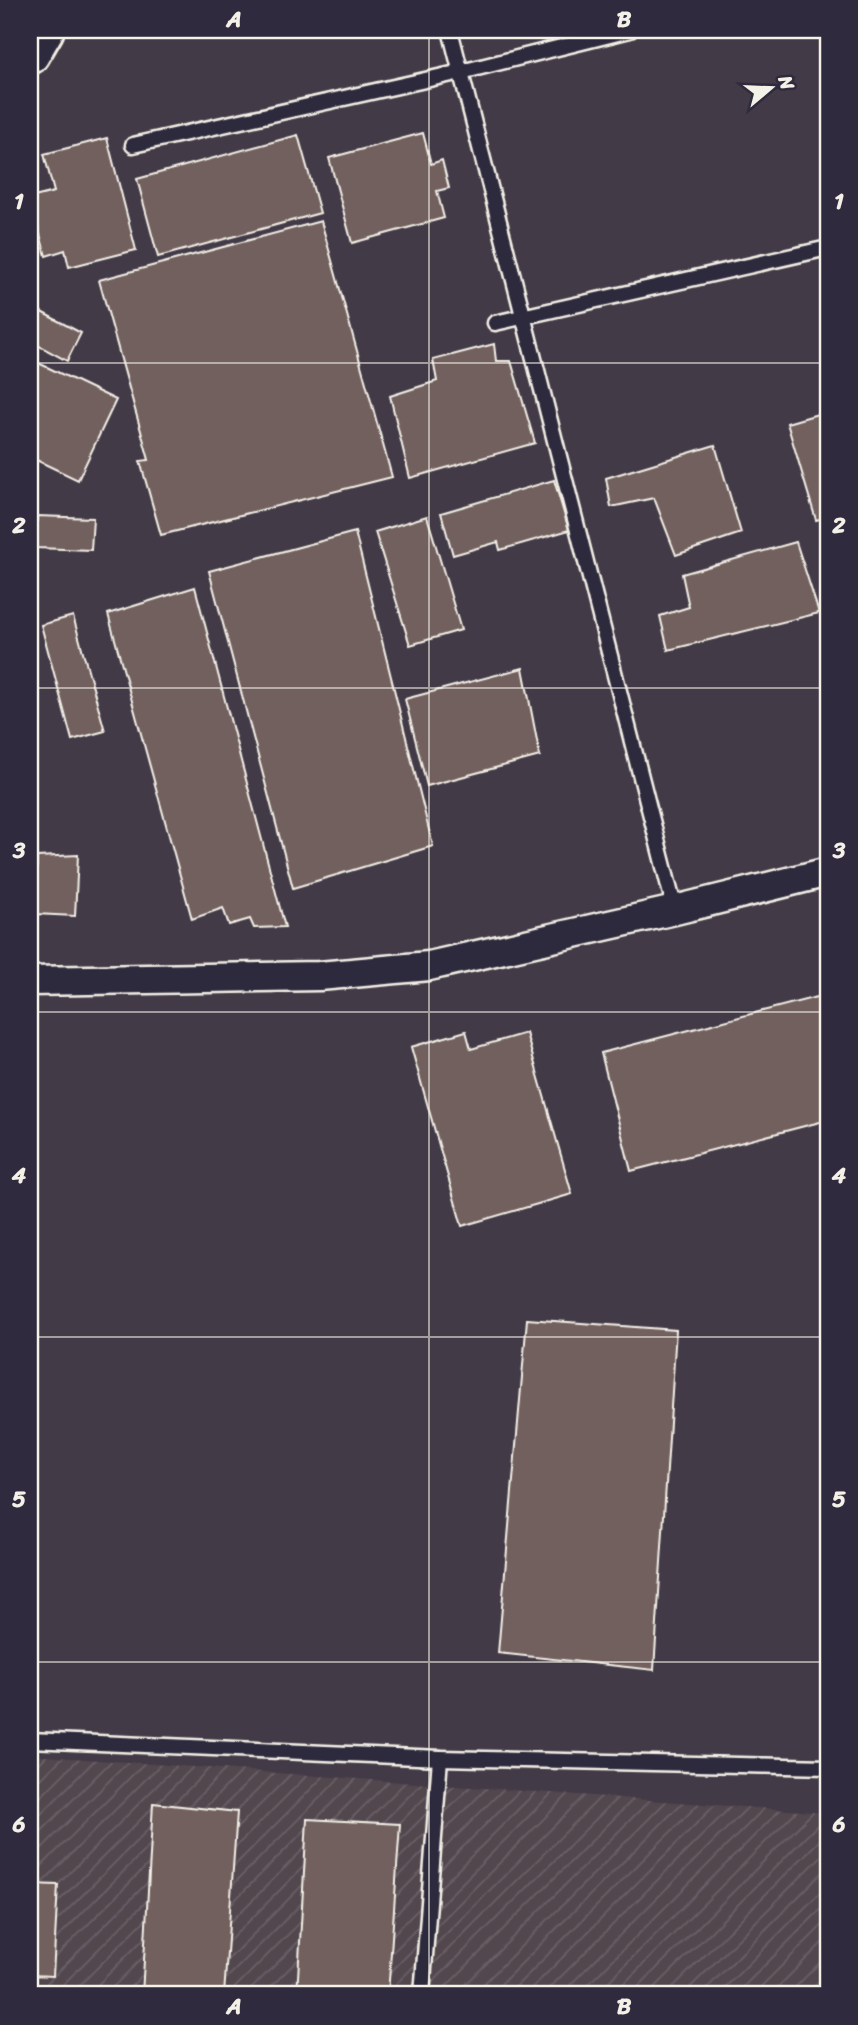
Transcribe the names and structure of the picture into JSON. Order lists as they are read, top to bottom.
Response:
{
  "north": "right",
  "grid": {
    "columns": ["A", "B"],
    "rows": [
      "1",
      "2",
      "3",
      "4",
      "5",
      "6"
    ]
  }
}
